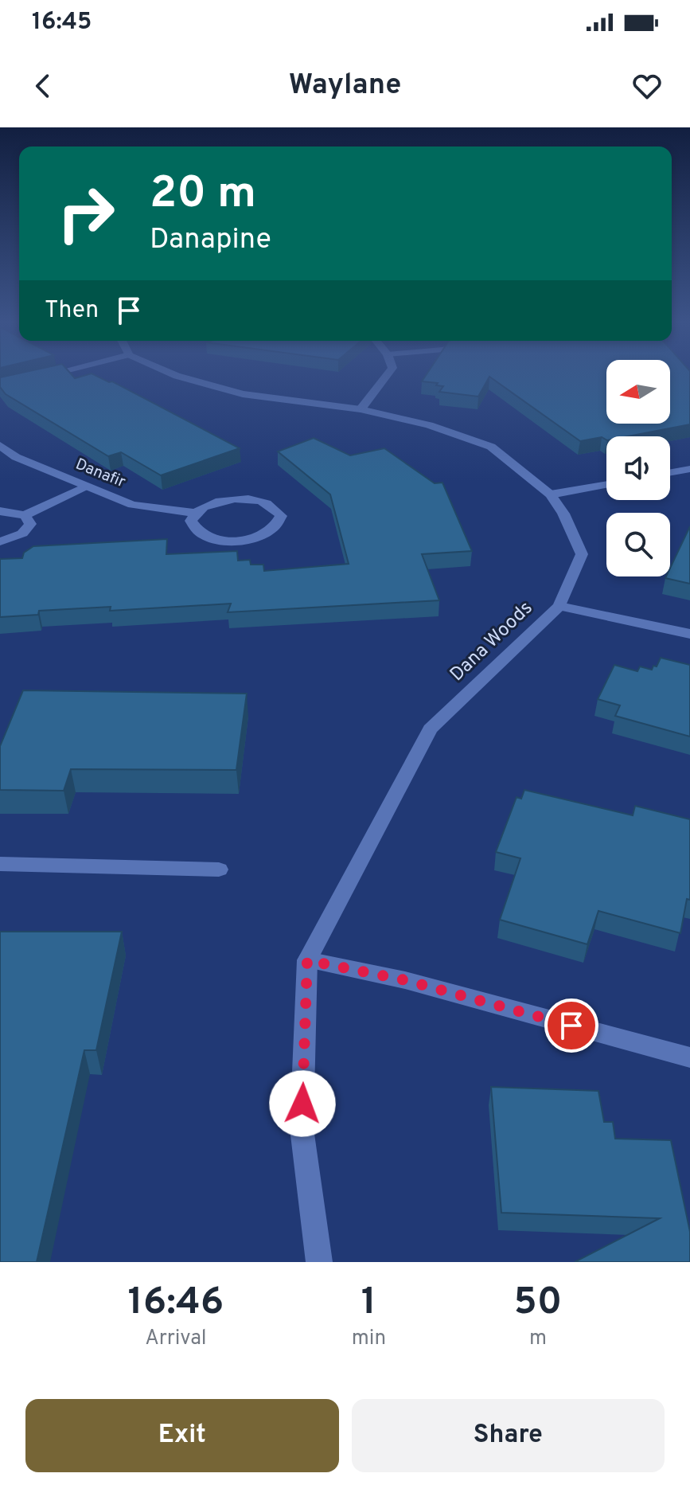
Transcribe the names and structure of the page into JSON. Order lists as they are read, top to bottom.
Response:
{
  "streets": {
    "street": ["Danafir", "Dana Woods"]
  },
  "north": "left",
  "page": {
    "status": "16:45",
    "header": "Waylane",
    "turn": ["20 m", "Danapine"],
    "then": "Then",
    "eta": [
      "16:46",
      "Arrival",
      "1",
      "min",
      "50",
      "m"
    ],
    "buttons": ["Exit", "Share"]
  }
}
